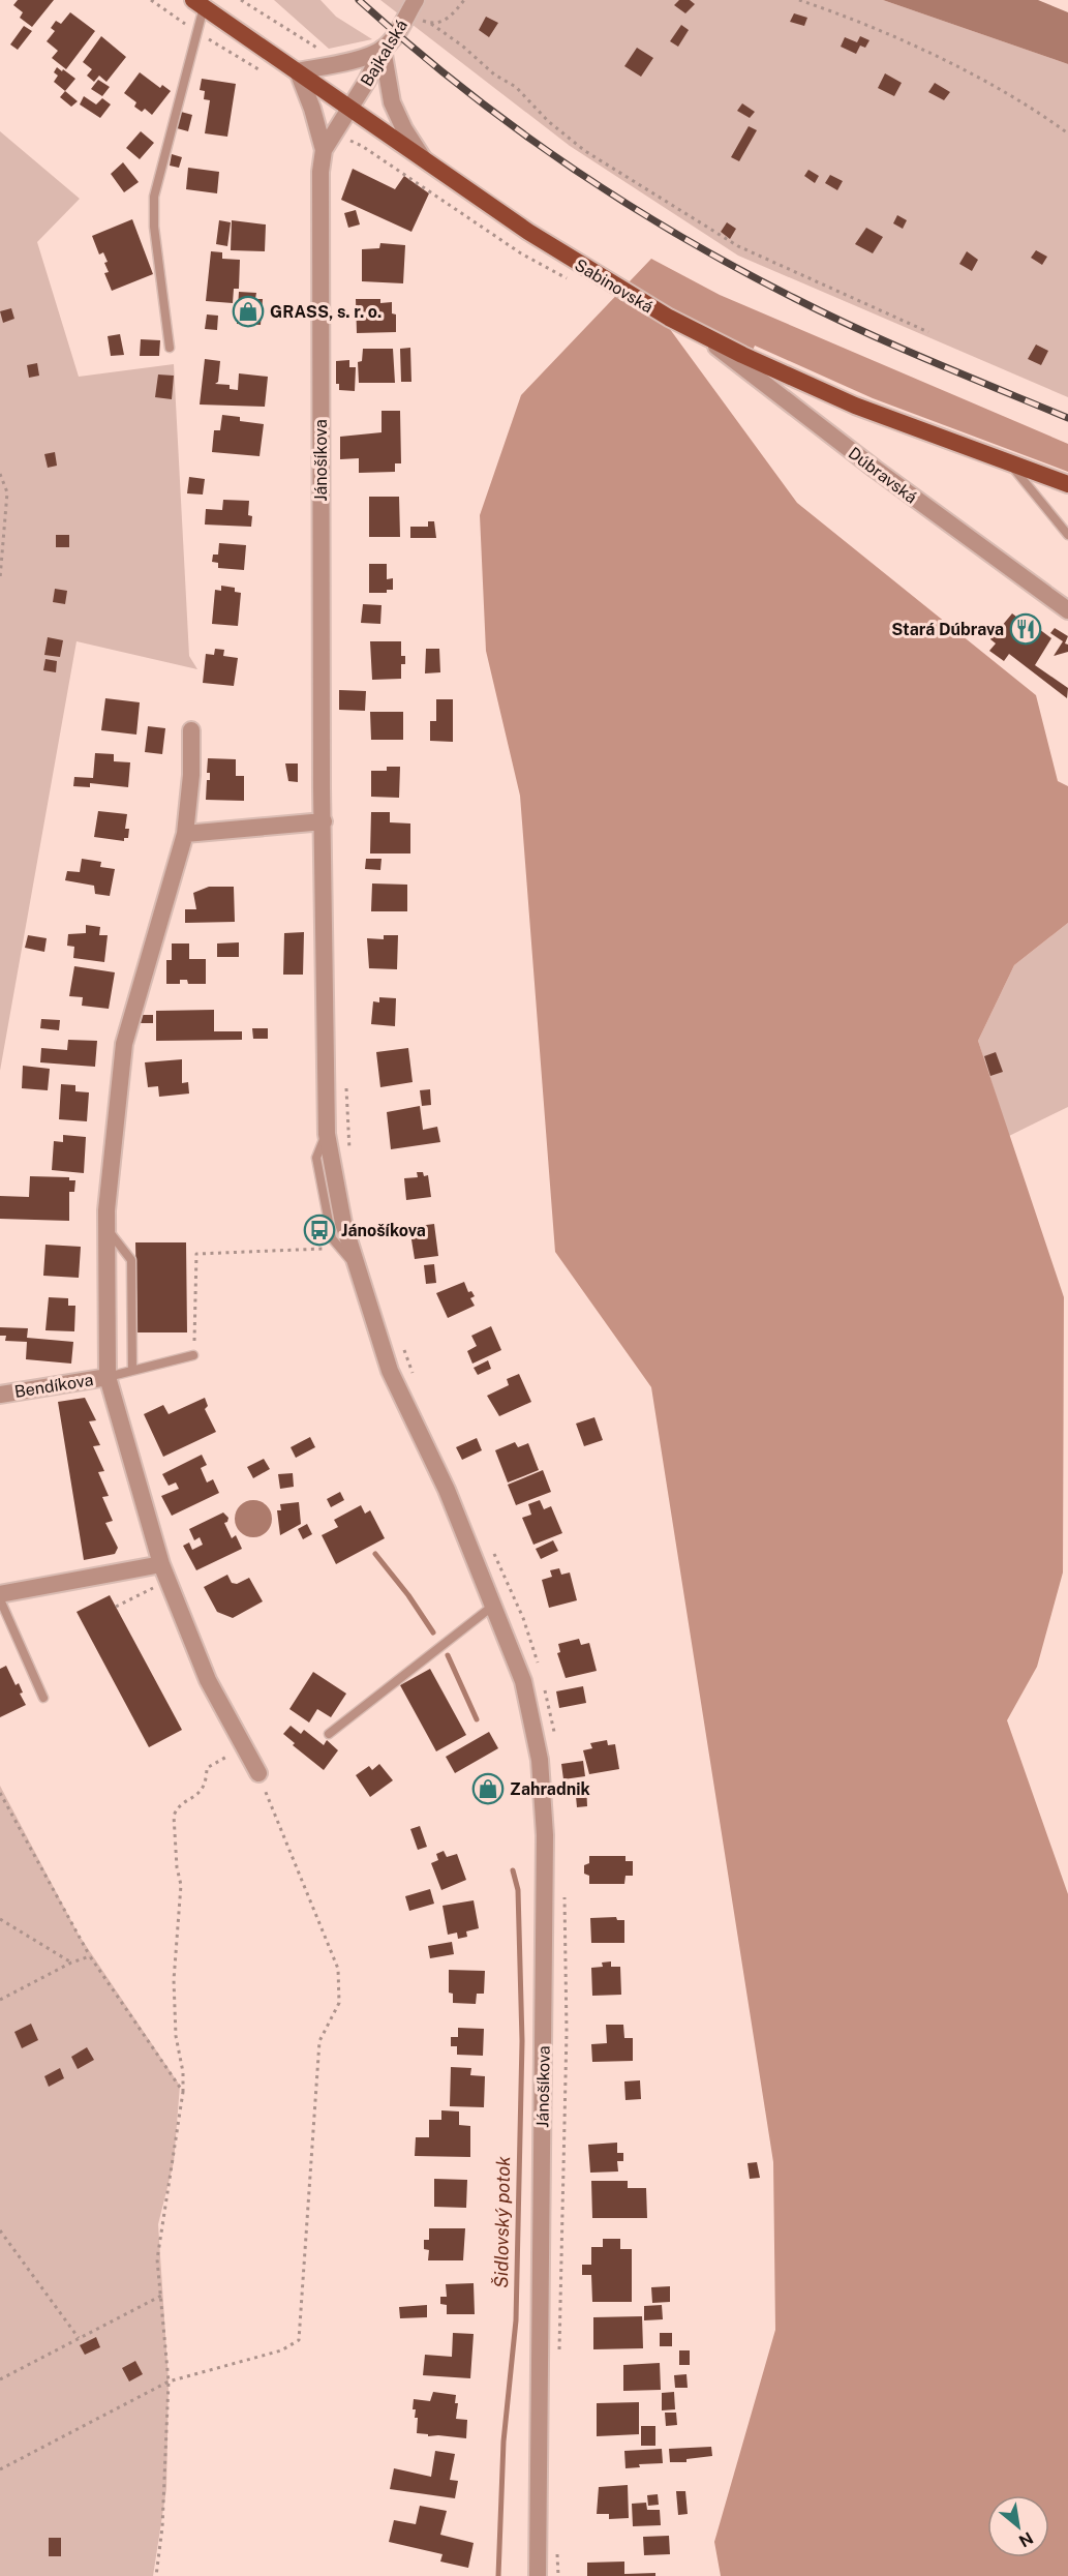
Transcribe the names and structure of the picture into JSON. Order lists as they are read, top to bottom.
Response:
{
  "streets": {
    "main road": ["Sabinovská"],
    "street": [
      "Bajkalská",
      "Jánošíkova",
      "Dúbravská",
      "Bendíkova"
    ]
  },
  "crossings": [
    ["Bajkalská", "Sabinovská"],
    ["Bajkalská", "Jánošíkova"],
    ["Sabinovská", "Jánošíkova"],
    ["Sabinovská", "Dúbravská"]
  ],
  "water": ["Šidlovský potok"],
  "places": {
    "shop": ["GRASS, s. r. o.", "Zahradnik"],
    "restaurant": ["Stará Dúbrava"],
    "bus stop": ["Jánošíkova"]
  },
  "north": "bottom right"
}
